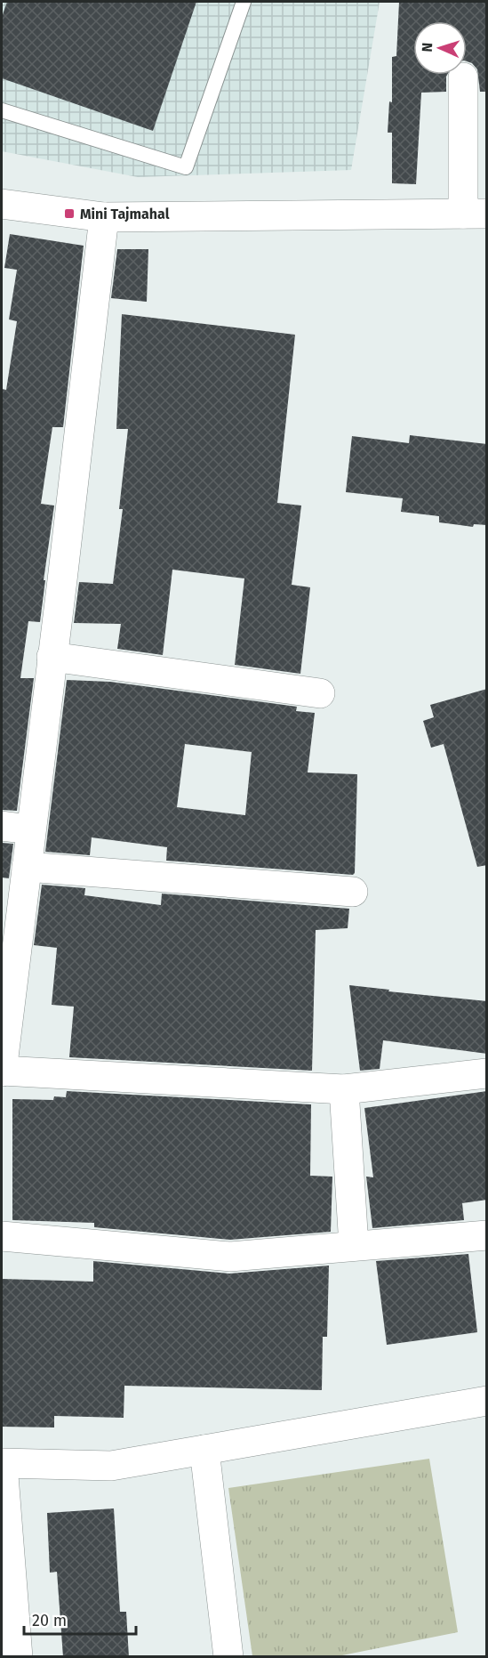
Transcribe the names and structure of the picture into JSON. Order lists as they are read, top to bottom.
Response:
{
  "places": {
    "transit": ["Mini Tajmahal"]
  },
  "scale_bar": "20 m",
  "north": "left"
}
